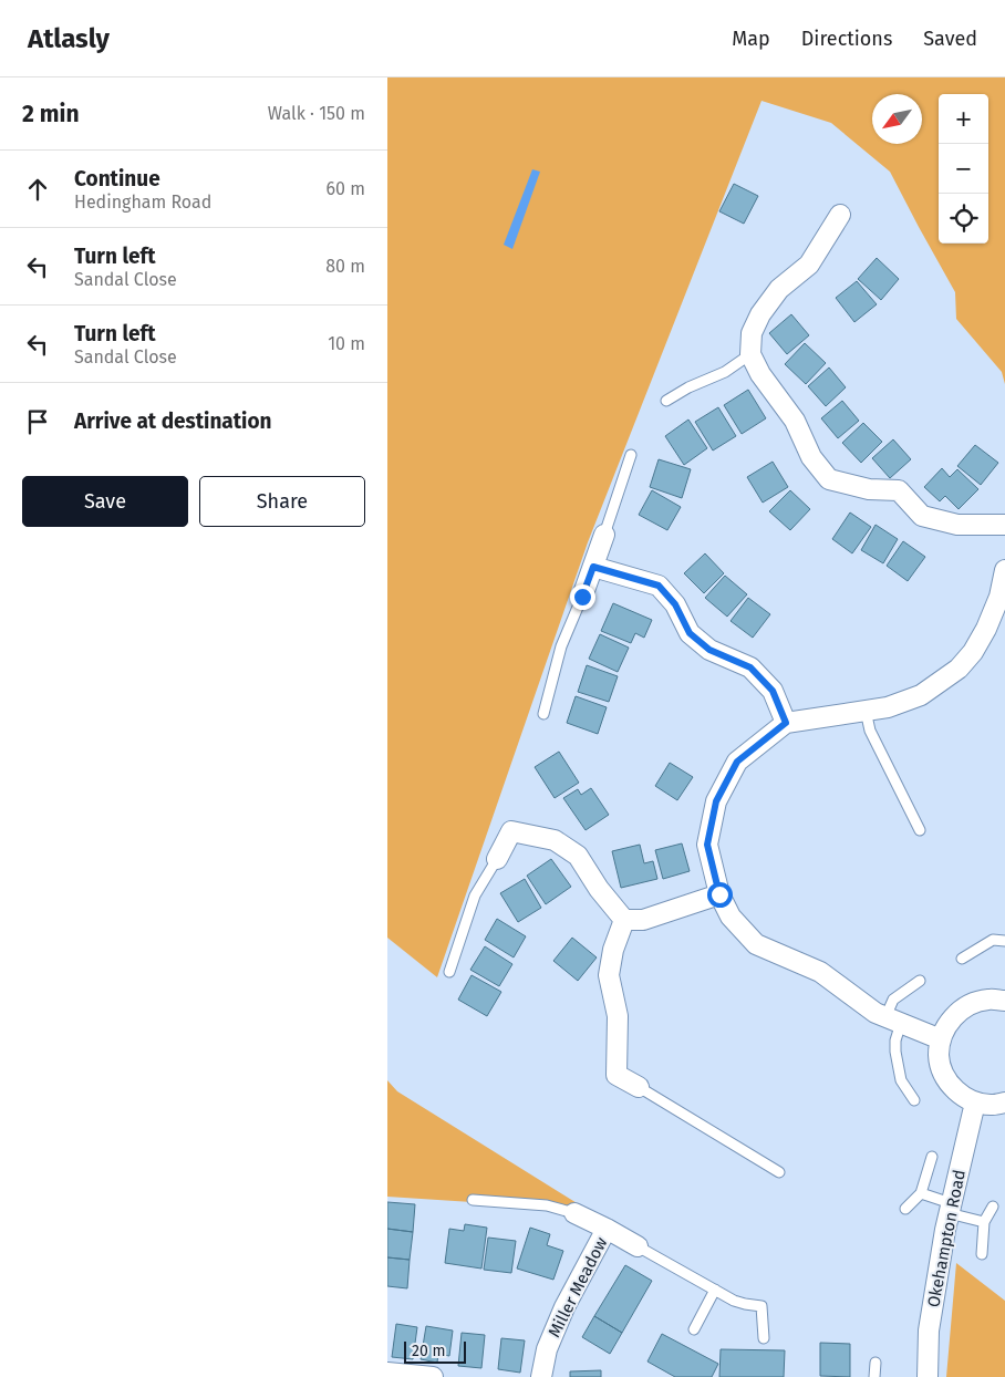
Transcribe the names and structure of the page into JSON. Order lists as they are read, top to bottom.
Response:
{
  "streets": {
    "street": ["Okehampton Road", "Miller Meadow"]
  },
  "scale_bar": "20 m",
  "north": "bottom left",
  "page": {
    "header": "Atlasly",
    "nav": ["Map", "Directions", "Saved"],
    "heading": ["2 min", "Walk · 150 m"],
    "map_buttons": ["+", "−"],
    "list": [
      ["Continue", "Hedingham Road", "60 m"],
      ["Turn left", "Sandal Close", "80 m"],
      ["Turn left", "Sandal Close", "10 m"],
      "Arrive at destination"
    ],
    "buttons": ["Save", "Share"],
    "scale": "20 m"
  }
}
